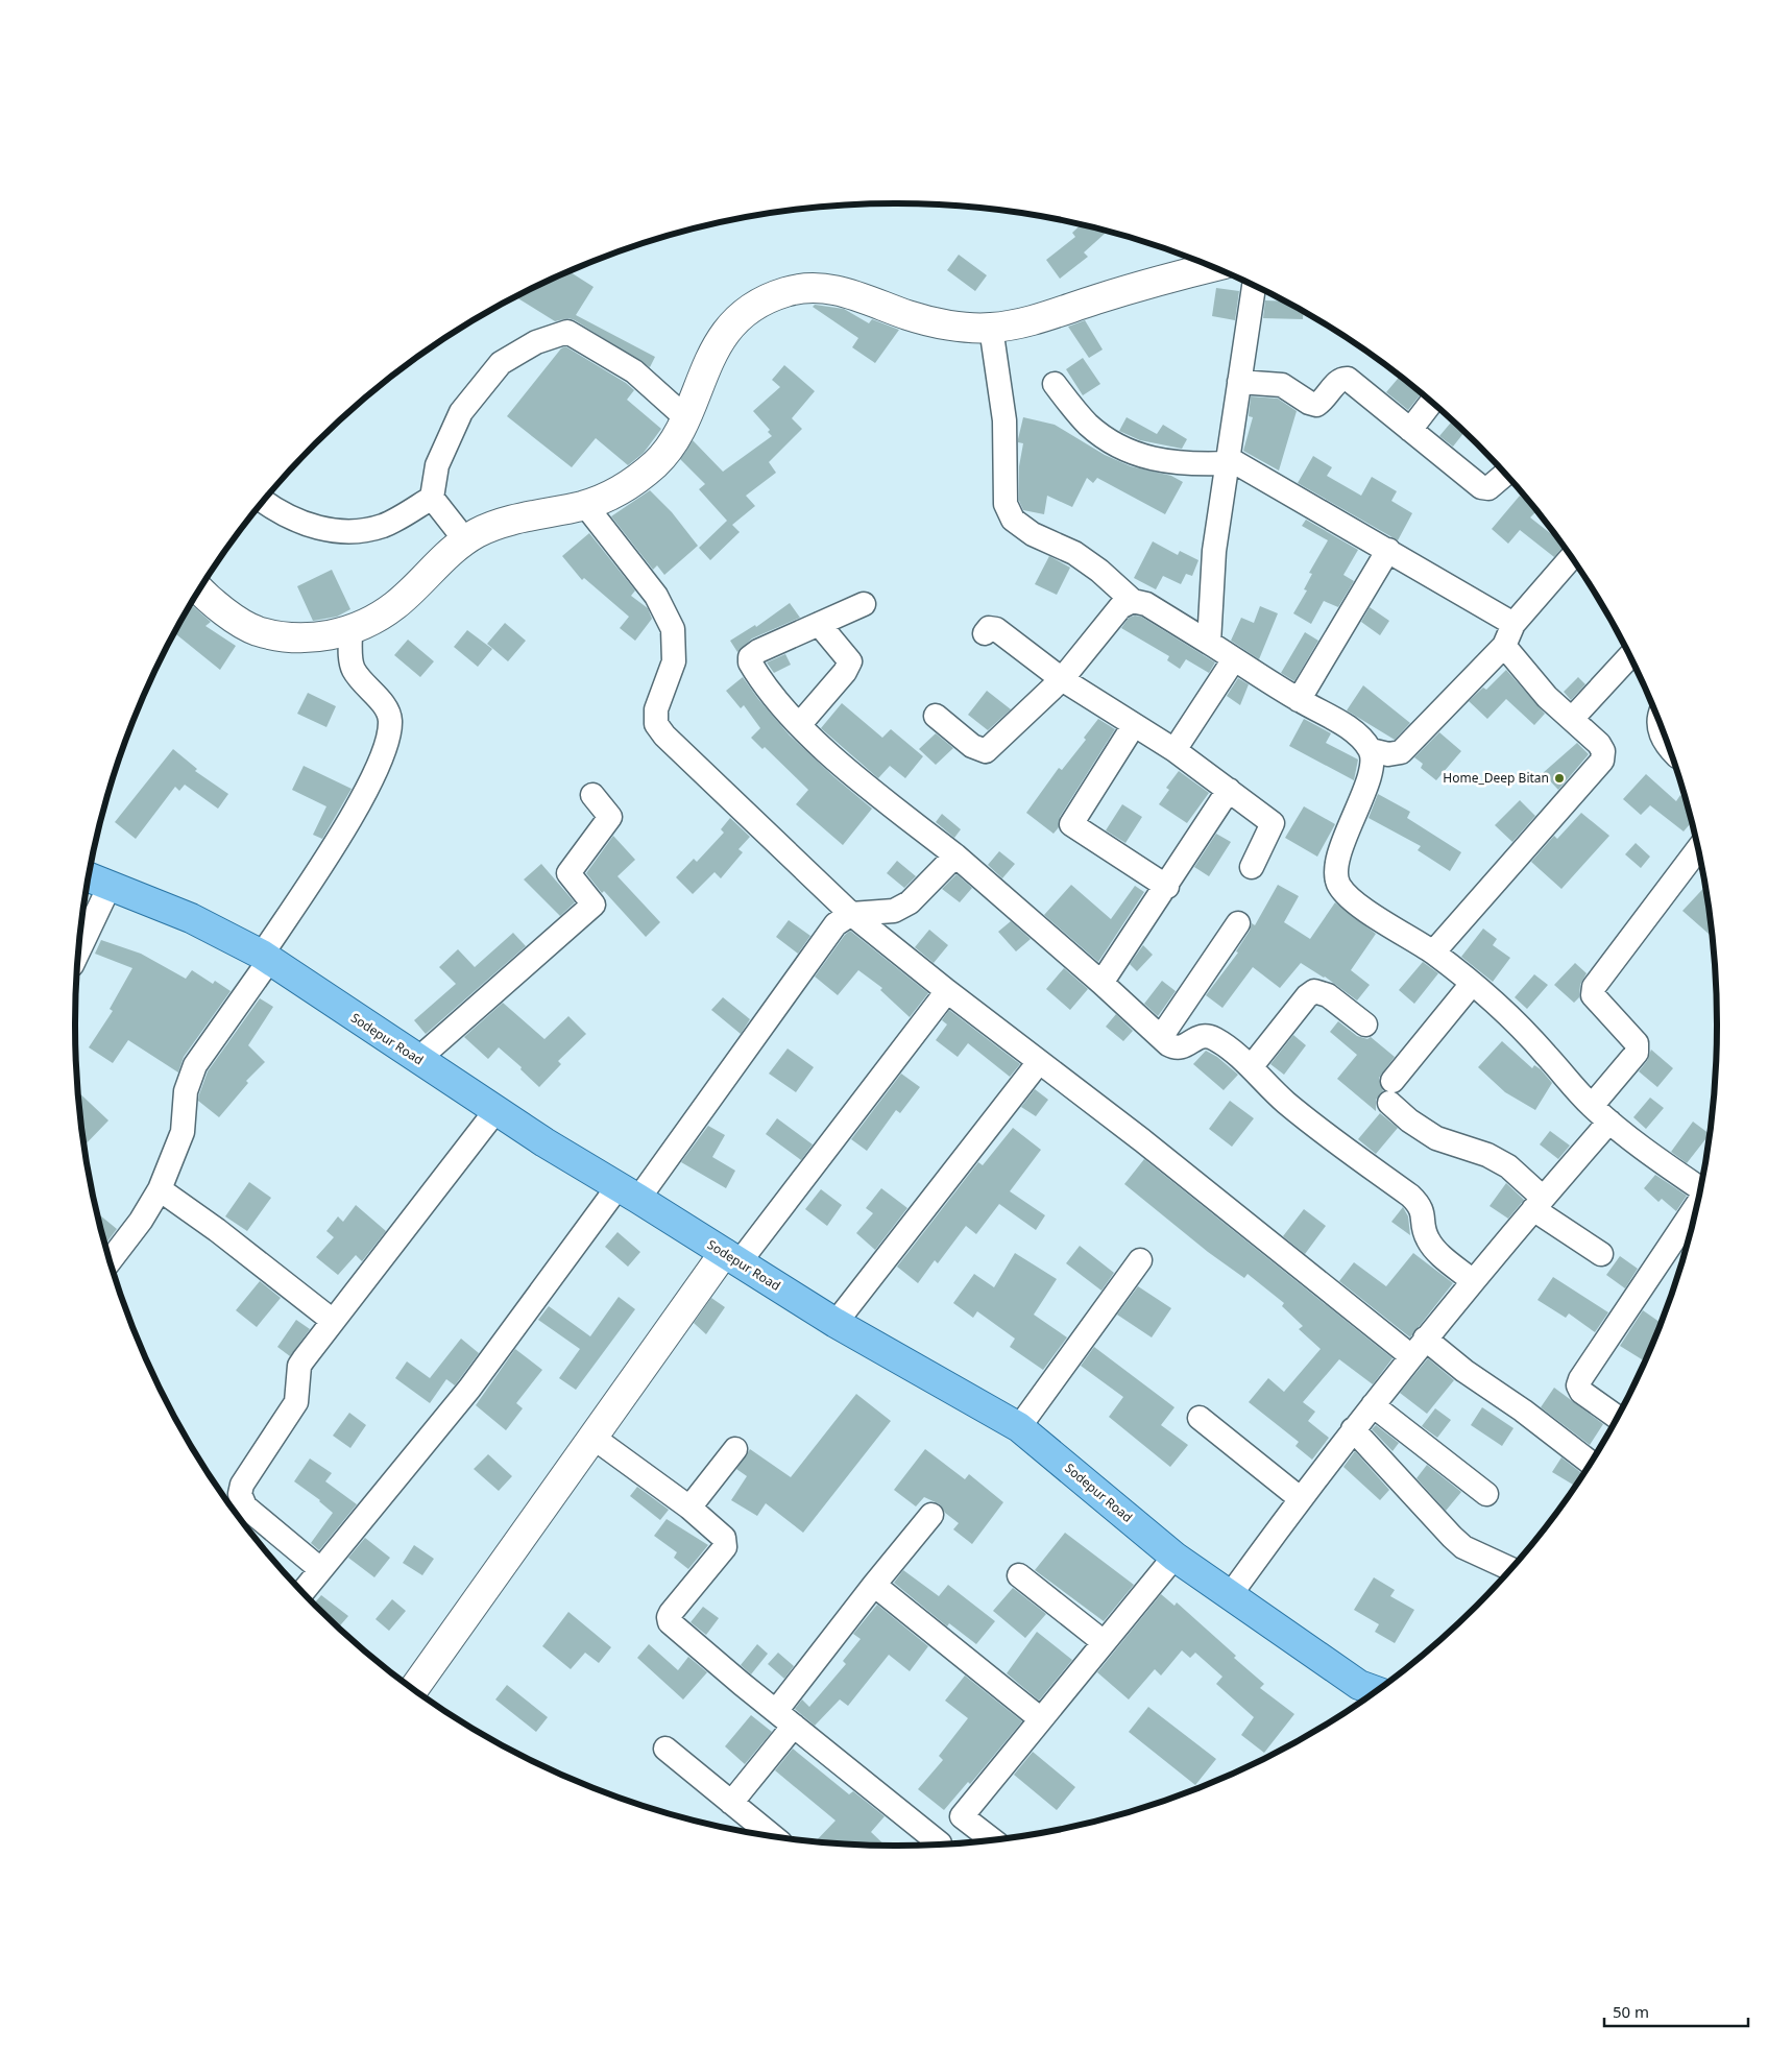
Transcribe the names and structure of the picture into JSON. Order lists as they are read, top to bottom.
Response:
{
  "streets": {
    "main road": ["Sodepur Road"]
  },
  "places": ["Home_Deep Bitan"],
  "scale_bar": "50 m"
}
